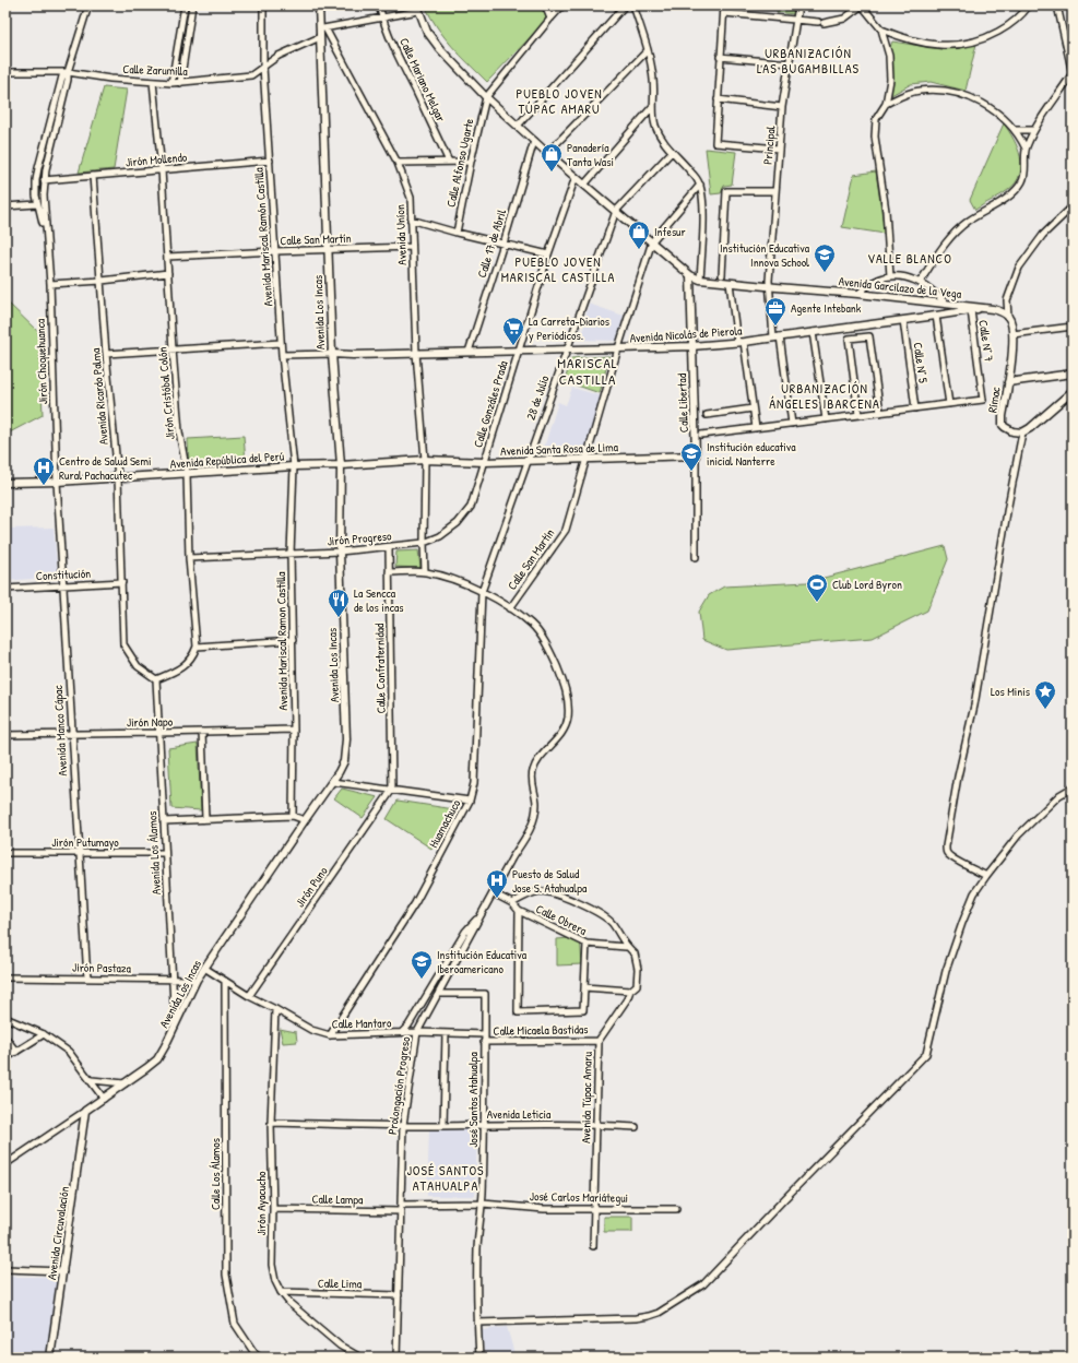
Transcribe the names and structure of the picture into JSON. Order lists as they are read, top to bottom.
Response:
{
  "streets": {
    "street": [
      "Calle Zarumilla",
      "Calle Mariano Melgar",
      "Principal",
      "Jirón Mollendo",
      "Calle Alfonso Ugarte",
      "Avenida Uníon",
      "Avenida Mariscal Ramón Castilla",
      "Calle San Martín",
      "Calle 17 de Abril",
      "Avenida Garcilazo de la Vega",
      "Avenida Los Incas",
      "Avenida Nicolás de Pierola",
      "Calle N° 7",
      "Jirón Choquehuanca",
      "Calle N° 5",
      "Jirón Cristóbal Colón",
      "Avenida Ricardo Palma",
      "28 de Julio",
      "Rímac",
      "Calle Libertad",
      "Calle Gonzáles Prada",
      "Avenida Santa Rosa de Lima",
      "Avenida República del Perú",
      "Jirón Progreso",
      "Constitución",
      "Avenida Mariscal Ramon Castilla",
      "Calle Confraternidad",
      "Jirón Napo",
      "Avenida Manco Cápac",
      "Huamachuco",
      "Jirón Putumayo",
      "Avenida Los Álamos",
      "Jirón Puno",
      "Calle Obrera",
      "Jirón Pastaza",
      "Calle Mantaro",
      "Calle Micaela Bastidas",
      "Prolongación Progreso",
      "Avenida Túpac Amaru",
      "José Santos Atahualpa",
      "Avenida Leticia",
      "Calle Los Álamos",
      "José Carlos Mariátegui",
      "Calle Lampa",
      "Jirón Ayacucho",
      "Avenida Circuvalación",
      "Calle Lima"
    ]
  },
  "crossings": [
    ["Calle Zarumilla", "Avenida Mariscal Ramón Castilla"],
    ["Calle Zarumilla", "Avenida Los Incas"],
    ["Calle Zarumilla", "Jirón Choquehuanca"],
    ["Calle Zarumilla", "Jirón Cristóbal Colón"],
    ["Principal", "Avenida Garcilazo de la Vega"],
    ["Principal", "Avenida Nicolás de Pierola"],
    ["Jirón Mollendo", "Avenida Mariscal Ramón Castilla"],
    ["Jirón Mollendo", "Jirón Choquehuanca"],
    ["Jirón Mollendo", "Jirón Cristóbal Colón"],
    ["Jirón Mollendo", "Avenida Ricardo Palma"],
    ["Calle Alfonso Ugarte", "Avenida Garcilazo de la Vega"],
    ["Avenida Uníon", "Calle San Martín"],
    ["Avenida Uníon", "Avenida Los Incas"],
    ["Avenida Uníon", "Avenida Nicolás de Pierola"],
    ["Avenida Uníon", "Avenida Santa Rosa de Lima"],
    ["Avenida Uníon", "Avenida República del Perú"],
    ["Avenida Uníon", "Jirón Progreso"],
    ["Avenida Mariscal Ramón Castilla", "Calle San Martín"],
    ["Avenida Mariscal Ramón Castilla", "Avenida República del Perú"],
    ["Avenida Mariscal Ramón Castilla", "Avenida Mariscal Ramon Castilla"],
    ["Calle San Martín", "Avenida Garcilazo de la Vega"],
    ["Calle San Martín", "Avenida Los Incas"],
    ["Calle San Martín", "Avenida Nicolás de Pierola"],
    ["Calle San Martín", "Jirón Cristóbal Colón"],
    ["Calle San Martín", "Avenida Santa Rosa de Lima"],
    ["Calle San Martín", "Prolongación Progreso"],
    ["Calle 17 de Abril", "Avenida Garcilazo de la Vega"],
    ["Calle 17 de Abril", "Avenida Nicolás de Pierola"],
    ["Avenida Garcilazo de la Vega", "Avenida Nicolás de Pierola"],
    ["Avenida Garcilazo de la Vega", "28 de Julio"],
    ["Avenida Garcilazo de la Vega", "Calle Libertad"],
    ["Avenida Garcilazo de la Vega", "Calle Gonzáles Prada"],
    ["Avenida Los Incas", "Avenida Nicolás de Pierola"],
    ["Avenida Los Incas", "Avenida República del Perú"],
    ["Avenida Los Incas", "Jirón Progreso"],
    ["Avenida Los Incas", "Avenida Los Álamos"],
    ["Avenida Los Incas", "Jirón Pastaza"],
    ["Avenida Los Incas", "Calle Mantaro"],
    ["Avenida Los Incas", "Avenida Circuvalación"],
    ["Avenida Nicolás de Pierola", "Calle N° 7"],
    ["Avenida Nicolás de Pierola", "Calle N° 5"],
    ["Avenida Nicolás de Pierola", "28 de Julio"],
    ["Avenida Nicolás de Pierola", "Calle Libertad"],
    ["Avenida Nicolás de Pierola", "Calle Gonzáles Prada"],
    ["Jirón Choquehuanca", "Avenida República del Perú"],
    ["Jirón Choquehuanca", "Avenida Manco Cápac"],
    ["Jirón Cristóbal Colón", "Avenida República del Perú"],
    ["Jirón Cristóbal Colón", "Jirón Progreso"],
    ["Avenida Ricardo Palma", "Avenida República del Perú"],
    ["Avenida Ricardo Palma", "Constitución"],
    ["Avenida Ricardo Palma", "Avenida Los Álamos"],
    ["28 de Julio", "Avenida Santa Rosa de Lima"],
    ["28 de Julio", "Huamachuco"],
    ["28 de Julio", "Prolongación Progreso"],
    ["Calle Libertad", "Avenida Santa Rosa de Lima"],
    ["Calle Gonzáles Prada", "Avenida Santa Rosa de Lima"],
    ["Calle Gonzáles Prada", "Jirón Progreso"],
    ["Avenida Santa Rosa de Lima", "Avenida República del Perú"],
    ["Avenida Santa Rosa de Lima", "Jirón Progreso"],
    ["Avenida República del Perú", "Avenida Mariscal Ramon Castilla"],
    ["Avenida República del Perú", "Avenida Manco Cápac"],
    ["Jirón Progreso", "Avenida Mariscal Ramon Castilla"],
    ["Jirón Progreso", "Calle Confraternidad"],
    ["Constitución", "Avenida Manco Cápac"],
    ["Avenida Mariscal Ramon Castilla", "Jirón Napo"],
    ["Calle Confraternidad", "Jirón Puno"],
    ["Calle Confraternidad", "Prolongación Progreso"],
    ["Jirón Napo", "Avenida Manco Cápac"],
    ["Jirón Napo", "Avenida Los Álamos"],
    ["Avenida Manco Cápac", "Jirón Putumayo"],
    ["Avenida Manco Cápac", "Jirón Pastaza"],
    ["Huamachuco", "Calle Mantaro"],
    ["Huamachuco", "Prolongación Progreso"],
    ["Jirón Putumayo", "Avenida Los Álamos"],
    ["Avenida Los Álamos", "Jirón Pastaza"],
    ["Jirón Puno", "Calle Mantaro"],
    ["Calle Obrera", "Prolongación Progreso"],
    ["Calle Obrera", "Avenida Túpac Amaru"],
    ["Calle Mantaro", "Prolongación Progreso"],
    ["Calle Mantaro", "José Santos Atahualpa"],
    ["Calle Mantaro", "Calle Los Álamos"],
    ["Calle Mantaro", "Jirón Ayacucho"],
    ["Calle Micaela Bastidas", "Avenida Túpac Amaru"],
    ["Calle Micaela Bastidas", "José Santos Atahualpa"],
    ["Prolongación Progreso", "José Santos Atahualpa"],
    ["Prolongación Progreso", "Avenida Leticia"],
    ["Prolongación Progreso", "Calle Lampa"],
    ["Prolongación Progreso", "Calle Lima"],
    ["Avenida Túpac Amaru", "Avenida Leticia"],
    ["Avenida Túpac Amaru", "José Carlos Mariátegui"],
    ["José Santos Atahualpa", "Avenida Leticia"],
    ["José Santos Atahualpa", "José Carlos Mariátegui"],
    ["Avenida Leticia", "Jirón Ayacucho"],
    ["Calle Lampa", "Jirón Ayacucho"],
    ["Jirón Ayacucho", "Calle Lima"]
  ],
  "districts": [
    "URBANIZACIÓN LAS BUGAMBILLAS",
    "PUEBLO JOVEN TÚPAC AMARU",
    "VALLE BLANCO",
    "PUEBLO JOVEN MARISCAL CASTILLA",
    "MARISCAL CASTILLA",
    "URBANIZACIÓN ÁNGELES IBARCENA",
    "JOSÉ SANTOS ATAHUALPA"
  ],
  "places": {
    "shop": ["Panadería Tanta Wasi", "Infesur"],
    "school or university": ["Institución Educativa Innova School", "Institución educativa inicial Nanterre", "Institución Educativa Iberoamericano"],
    "office": ["Agente Intebank"],
    "supermarket": ["La Carreta-Diarios y Periódicos."],
    "hospital": ["Centro de Salud Semi Rural Pachacutec", "Puesto de Salud Jose S. Atahualpa"],
    "sports": ["Club Lord Byron"],
    "restaurant": ["La Sencca de los incas"],
    "place": ["Los Minis"]
  }
}
